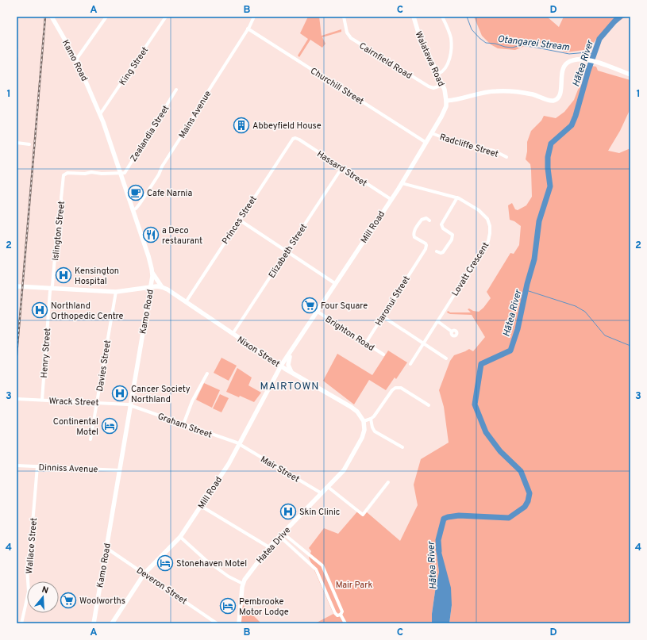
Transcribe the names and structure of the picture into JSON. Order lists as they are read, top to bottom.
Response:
{
  "streets": {
    "main road": [
      "Waiatawa Road",
      "Kamo Road",
      "Mill Road",
      "Nixon Street",
      "Hatea Drive"
    ],
    "street": [
      "Cairnfield Road",
      "King Street",
      "Churchill Street",
      "Mains Avenue",
      "Zealandia Street",
      "Radcliffe Street",
      "Hassard Street",
      "Princes Street",
      "Islington Street",
      "Elizabeth Street",
      "Lovatt Crescent",
      "Haronui Street",
      "Brighton Road",
      "Henry Street",
      "Davies Street",
      "Wrack Street",
      "Graham Street",
      "Dinniss Avenue",
      "Mair Street",
      "Wallace Street",
      "Deveron Street"
    ]
  },
  "crossings": [
    ["Waiatawa Road", "Cairnfield Road"],
    ["Waiatawa Road", "Mill Road"],
    ["Kamo Road", "King Street"],
    ["Kamo Road", "Mains Avenue"],
    ["Kamo Road", "Zealandia Street"],
    ["Kamo Road", "Islington Street"],
    ["Kamo Road", "Wrack Street"],
    ["Kamo Road", "Graham Street"],
    ["Kamo Road", "Dinniss Avenue"],
    ["Kamo Road", "Deveron Street"],
    ["Churchill Street", "Mains Avenue"],
    ["Churchill Street", "Mill Road"],
    ["Zealandia Street", "Islington Street"],
    ["Radcliffe Street", "Mill Road"],
    ["Hassard Street", "Princes Street"],
    ["Hassard Street", "Mill Road"],
    ["Hassard Street", "Elizabeth Street"],
    ["Princes Street", "Nixon Street"],
    ["Mill Road", "Lovatt Crescent"],
    ["Mill Road", "Brighton Road"],
    ["Mill Road", "Nixon Street"],
    ["Mill Road", "Graham Street"],
    ["Mill Road", "Mair Street"],
    ["Mill Road", "Deveron Street"],
    ["Islington Street", "Henry Street"],
    ["Elizabeth Street", "Nixon Street"],
    ["Haronui Street", "Brighton Road"],
    ["Nixon Street", "Hatea Drive"],
    ["Henry Street", "Wrack Street"],
    ["Davies Street", "Wrack Street"],
    ["Wrack Street", "Graham Street"],
    ["Graham Street", "Mair Street"],
    ["Dinniss Avenue", "Wallace Street"],
    ["Mair Street", "Hatea Drive"]
  ],
  "districts": ["MAIRTOWN"],
  "water": ["Otangarei Stream", "Hātea River"],
  "parks": ["Mair Park"],
  "places": {
    "building": ["Abbeyfield House"],
    "cafe": ["Cafe Narnia"],
    "restaurant": ["a Deco restaurant"],
    "hospital": [
      "Kensington Hospital",
      "Northland Orthopedic Centre",
      "Cancer Society Northland",
      "Skin Clinic"
    ],
    "supermarket": ["Four Square", "Woolworths"],
    "hotel": ["Continental Motel", "Stonehaven Motel", "Pembrooke Motor Lodge"]
  },
  "north": "top",
  "grid": {
    "columns": [
      "A",
      "B",
      "C",
      "D"
    ],
    "rows": [
      "1",
      "2",
      "3",
      "4"
    ]
  }
}
